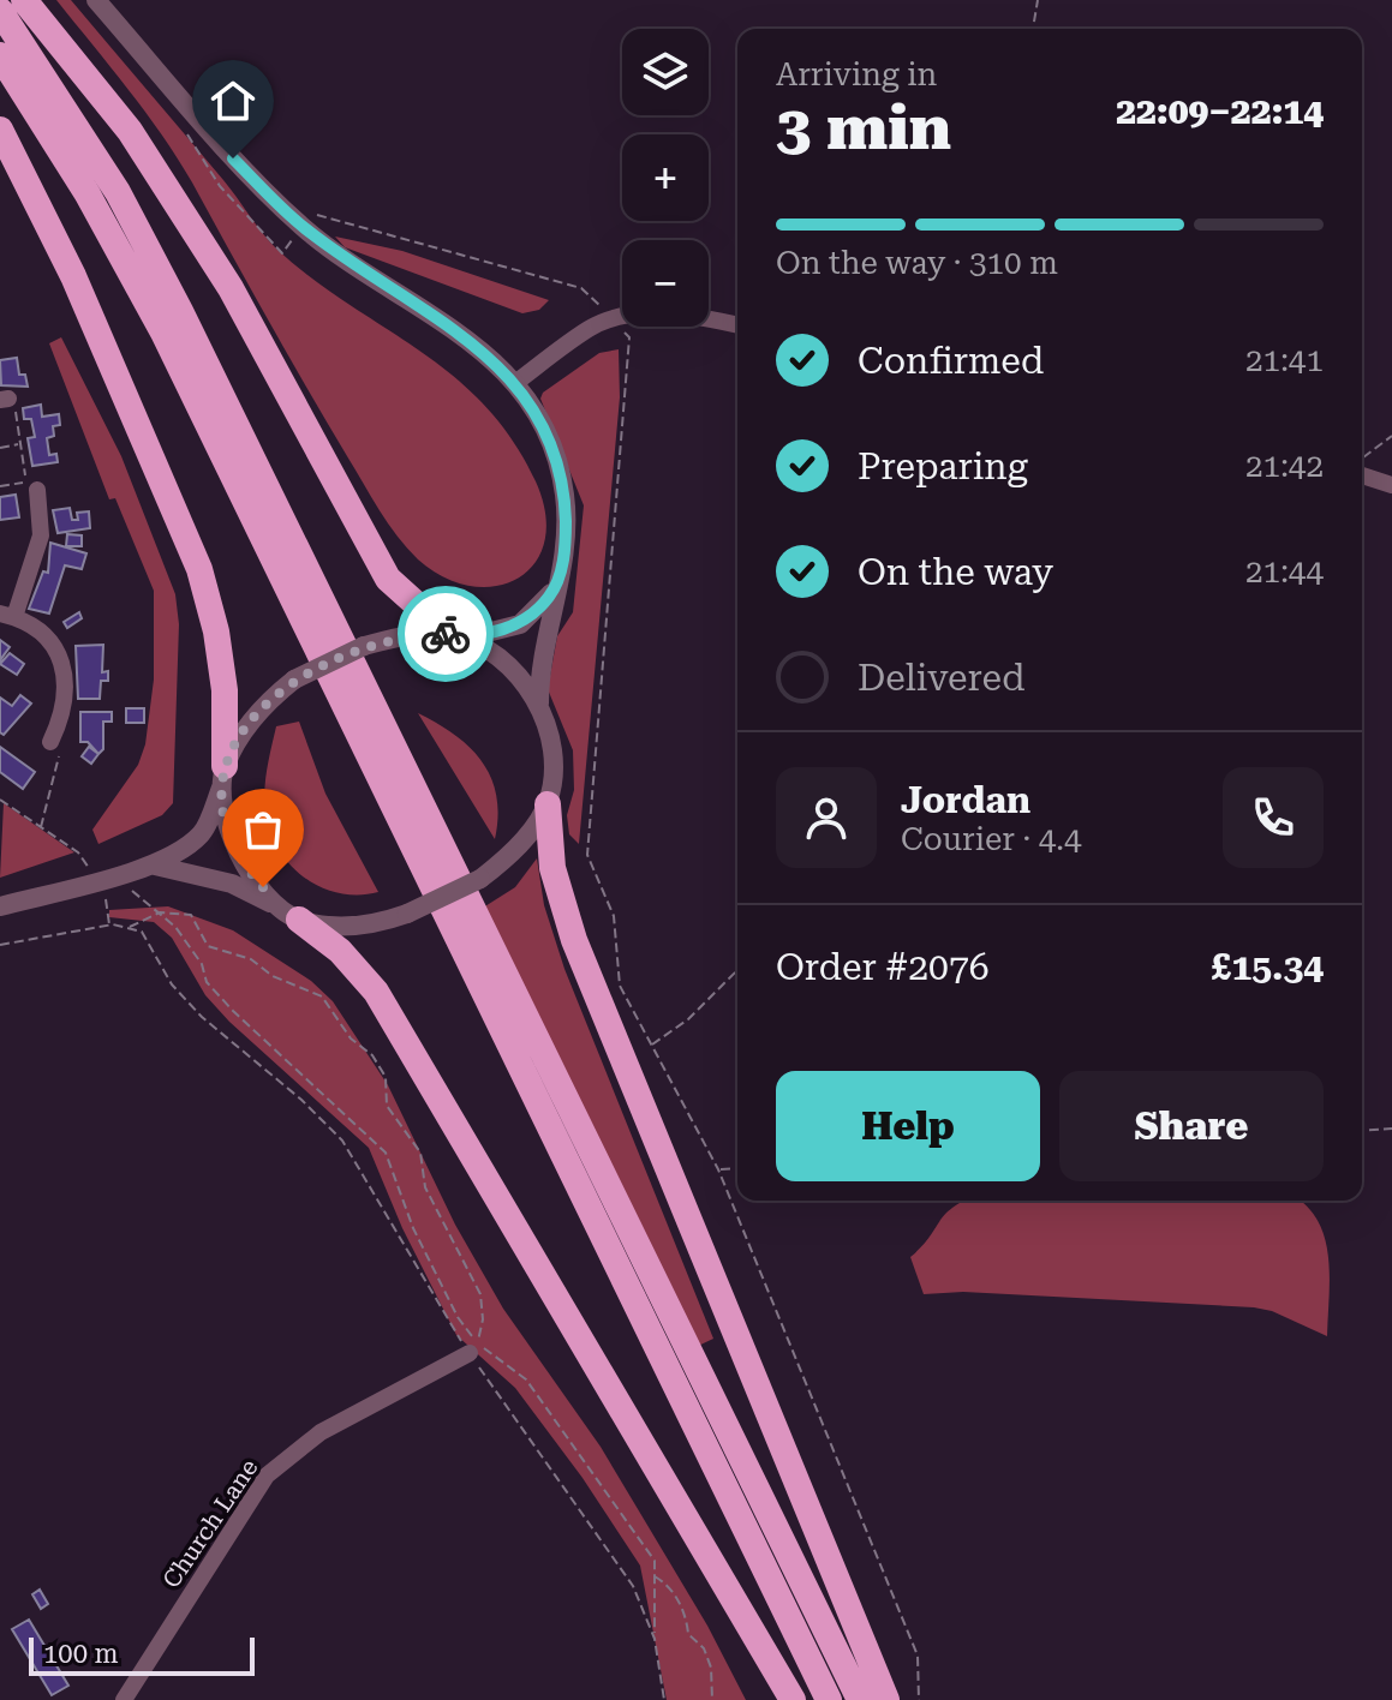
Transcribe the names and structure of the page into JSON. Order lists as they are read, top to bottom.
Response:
{
  "streets": {
    "street": ["Church Lane"]
  },
  "scale_bar": "100 m",
  "page": {
    "map_buttons": ["+", "−"],
    "heading": ["3 min", "Arriving in", "22:09–22:14"],
    "panel": [
      "Jordan",
      "Courier · 4.4",
      "Order #2076",
      "£15.34"
    ],
    "bar": "On the way · 310 m",
    "list": [
      ["Confirmed", "21:41"],
      ["Preparing", "21:42"],
      ["On the way", "21:44"],
      "Delivered"
    ],
    "buttons": ["Help", "Share"],
    "scale": "100 m"
  }
}
